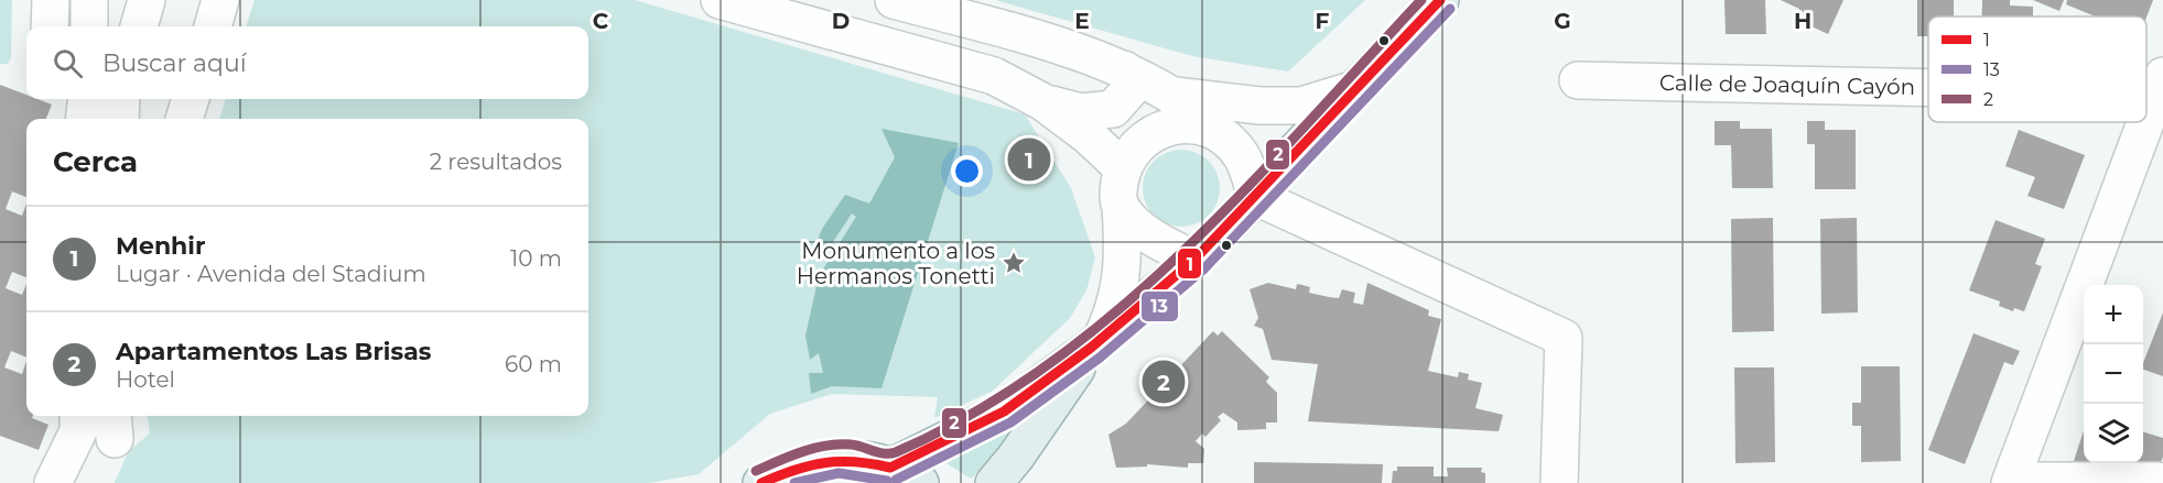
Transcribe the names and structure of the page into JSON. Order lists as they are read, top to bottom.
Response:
{
  "streets": {
    "street": ["Calle de Joaquín Cayón"]
  },
  "places": {
    "place": ["Monumento a los Hermanos Tonetti"]
  },
  "lines": ["transit line 1", "transit line 2", "transit line 13"],
  "legend": ["1", "13", "2"],
  "page": {
    "search": "Buscar aquí",
    "heading": ["Cerca", "2 resultados"],
    "pins": ["1", "2"],
    "list": [
      {
        "mark": "1",
        "name": "Menhir",
        "note": "Lugar · Avenida del Stadium",
        "value": "10 m"
      },
      {
        "mark": "2",
        "name": "Apartamentos Las Brisas",
        "note": "Hotel",
        "value": "60 m"
      }
    ],
    "map_buttons": ["+", "−"]
  },
  "grid": {
    "columns": [
      "C",
      "D",
      "E",
      "F",
      "G",
      "H"
    ]
  }
}
